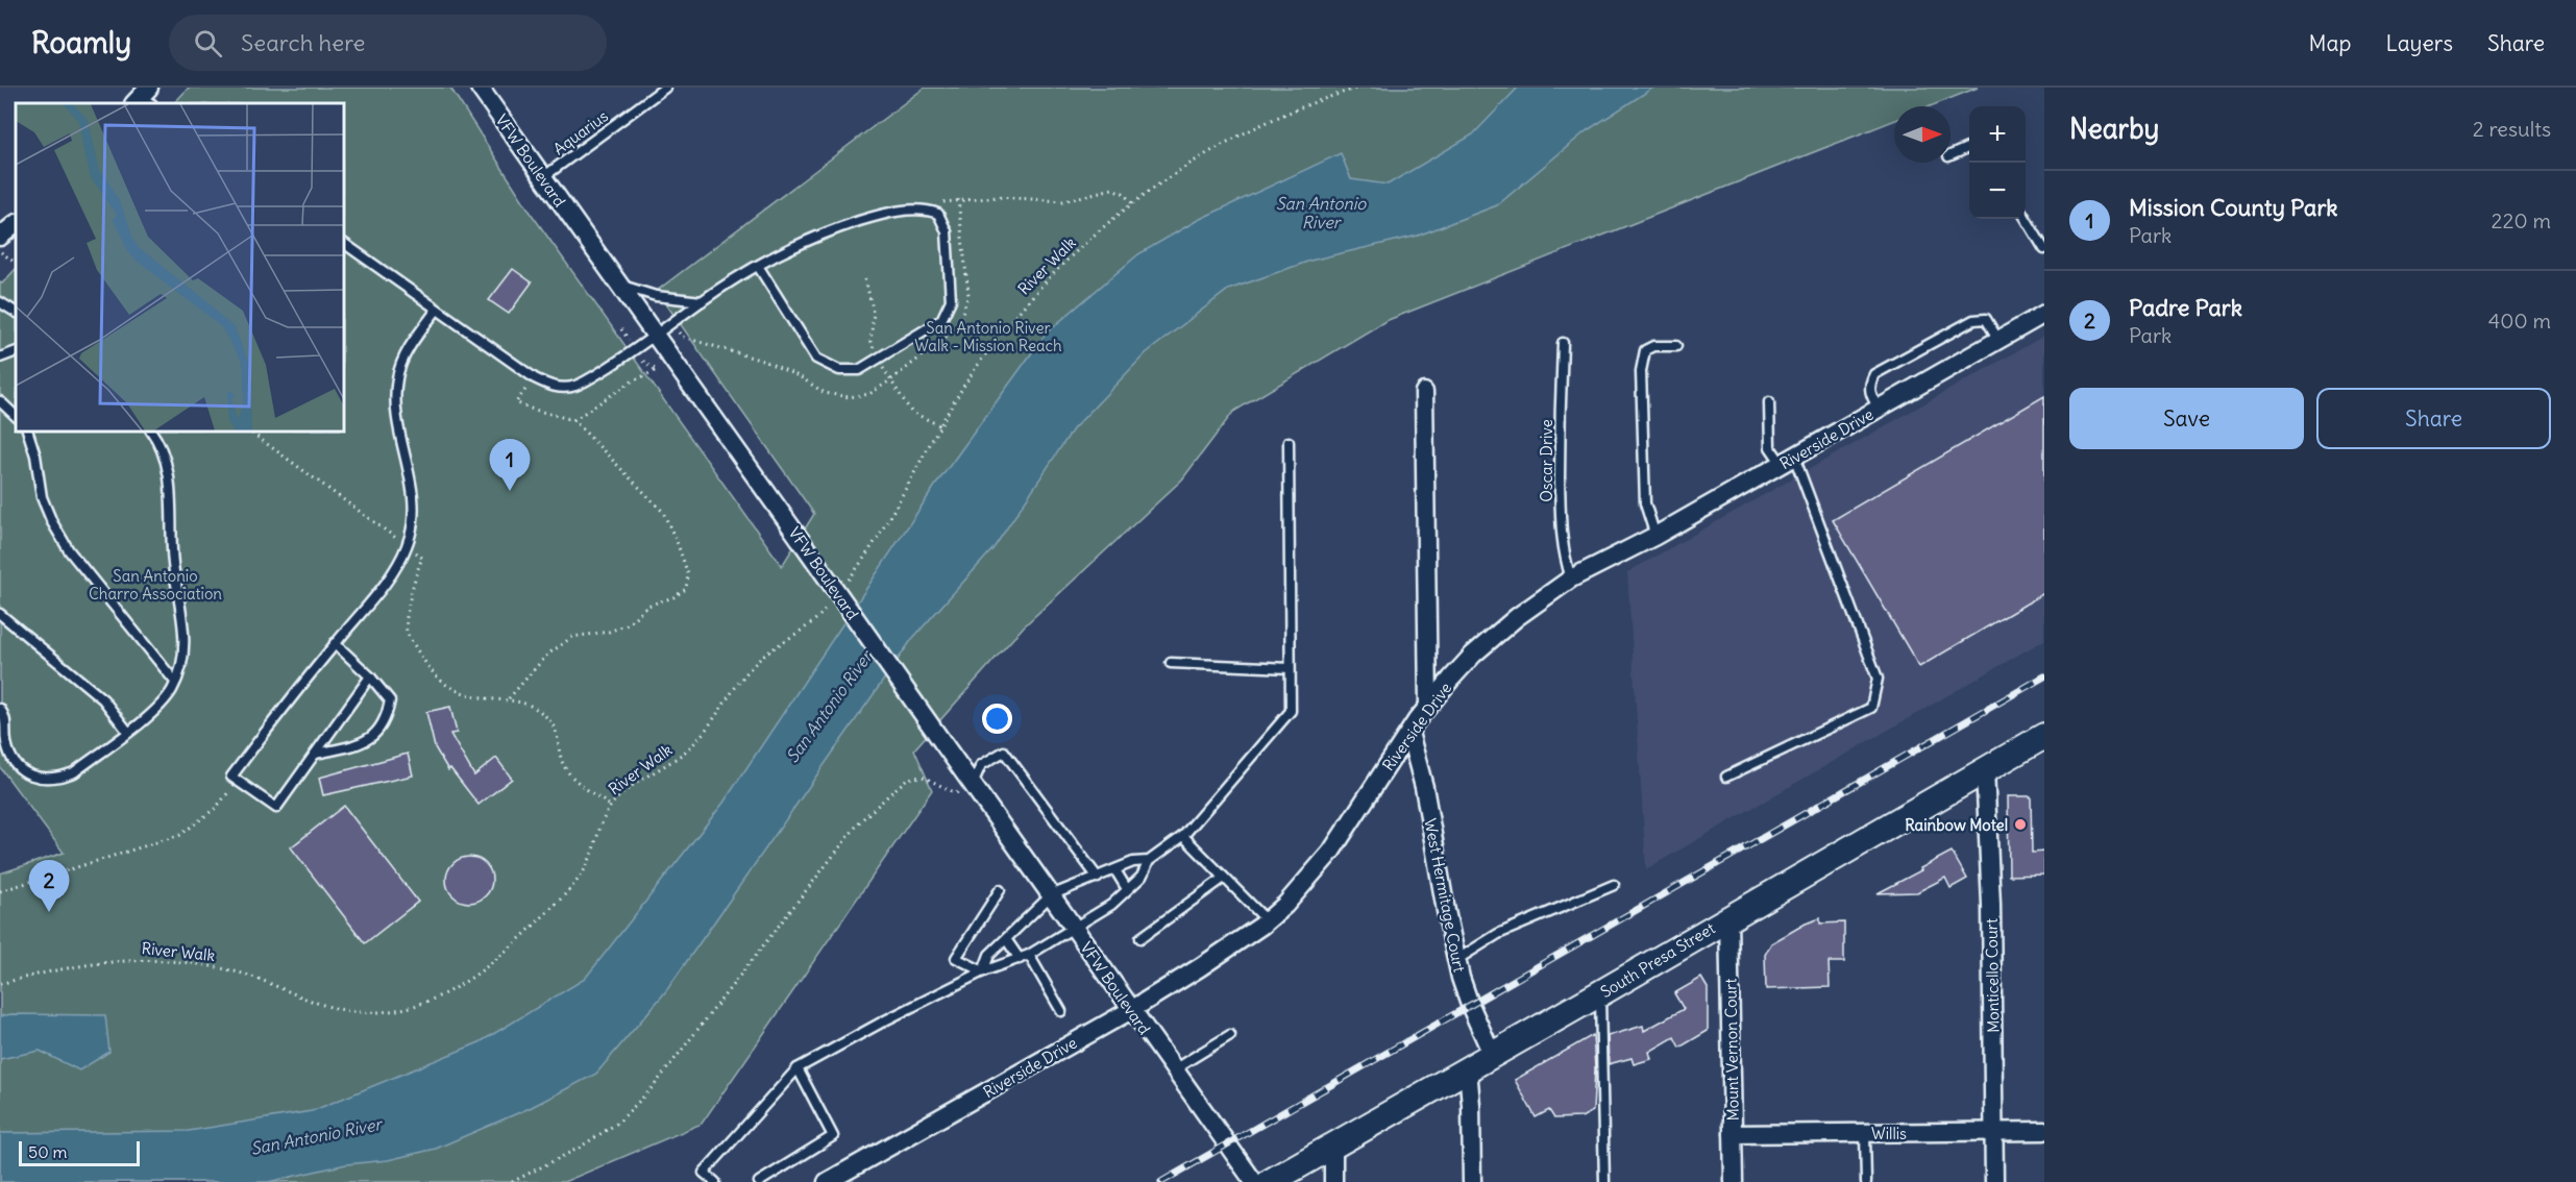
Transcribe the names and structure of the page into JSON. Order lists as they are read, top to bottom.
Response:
{
  "streets": {
    "main road": ["South Presa Street"],
    "street": [
      "VFW Boulevard",
      "Riverside Drive",
      "West Hermitage Court",
      "Monticello Court",
      "Mount Vernon Court",
      "Willis"
    ],
    "lane": ["Aquarius", "Oscar Drive"],
    "path": ["River Walk"]
  },
  "crossings": [
    ["Aquarius", "VFW Boulevard"],
    ["VFW Boulevard", "Riverside Drive"],
    ["Riverside Drive", "Oscar Drive"],
    ["Riverside Drive", "West Hermitage Court"],
    ["West Hermitage Court", "South Presa Street"],
    ["South Presa Street", "Monticello Court"],
    ["South Presa Street", "Mount Vernon Court"],
    ["Monticello Court", "Willis"],
    ["Mount Vernon Court", "Willis"]
  ],
  "water": ["San Antonio River"],
  "parks": ["San Antonio River Walk - Mission Reach", "San Antonio Charro Association"],
  "places": ["Rainbow Motel"],
  "scale_bar": "50 m",
  "north": "right",
  "page": {
    "header": "Roamly",
    "search": "Search here",
    "nav": ["Map", "Layers", "Share"],
    "heading": ["Nearby", "2 results"],
    "map_buttons": ["+", "−"],
    "list": [
      {
        "mark": "1",
        "name": "Mission County Park",
        "note": "Park",
        "value": "220 m"
      },
      {
        "mark": "2",
        "name": "Padre Park",
        "note": "Park",
        "value": "400 m"
      }
    ],
    "buttons": ["Save", "Share"],
    "pins": ["1", "2"],
    "scale": "50 m"
  }
}
